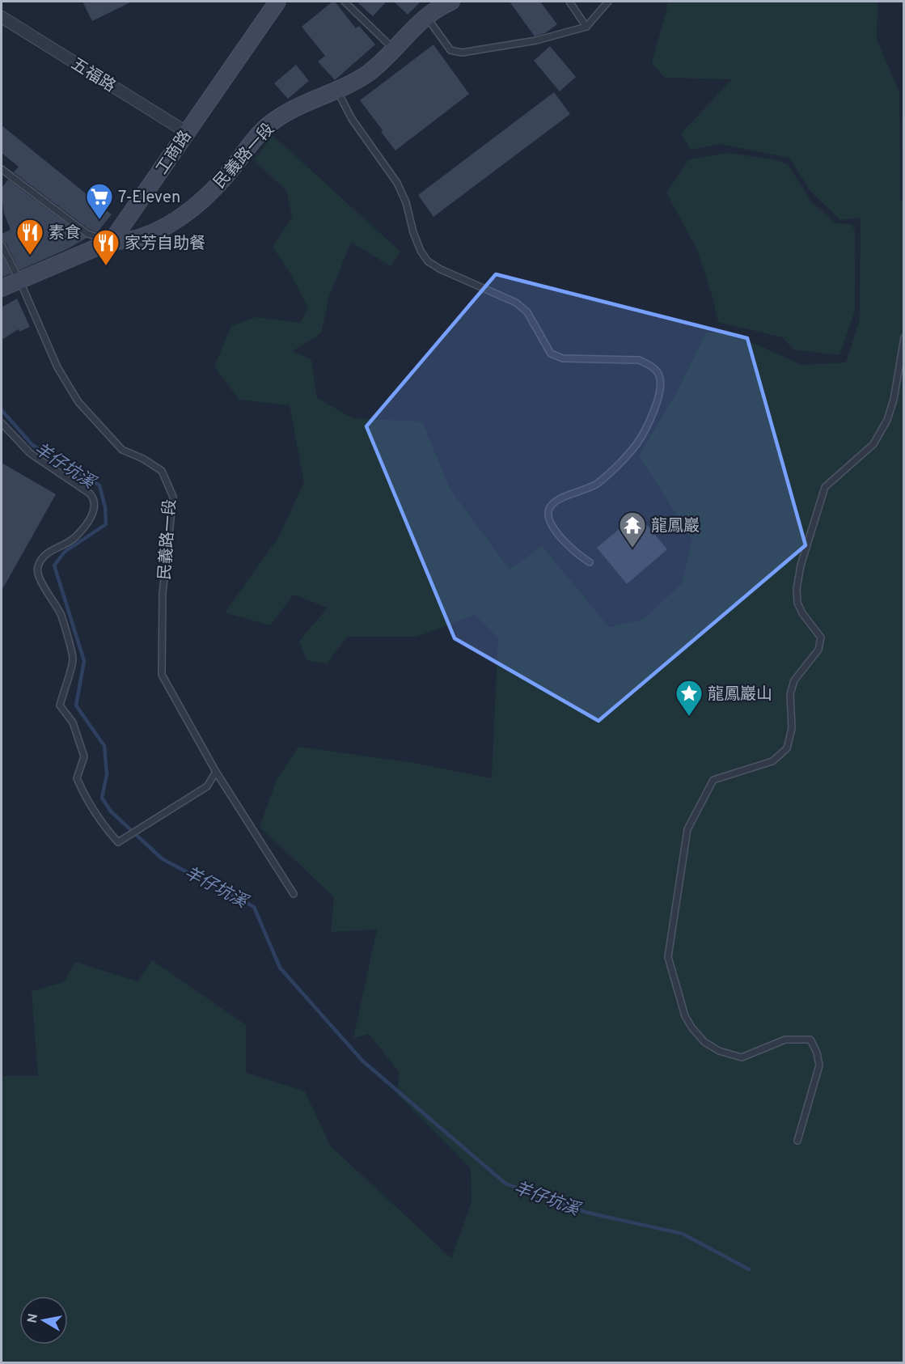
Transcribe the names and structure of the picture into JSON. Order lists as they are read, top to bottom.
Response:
{
  "streets": {
    "main road": ["工商路", "民義路一段"],
    "street": ["五福路"]
  },
  "crossings": [
    ["五福路", "工商路"],
    ["工商路", "民義路一段"]
  ],
  "water": ["羊仔坑溪"],
  "places": {
    "supermarket": ["7-Eleven"],
    "restaurant": ["素食", "家芳自助餐"],
    "temple": ["龍鳳巖"],
    "place": ["龍鳳巖山"]
  },
  "north": "left"
}
